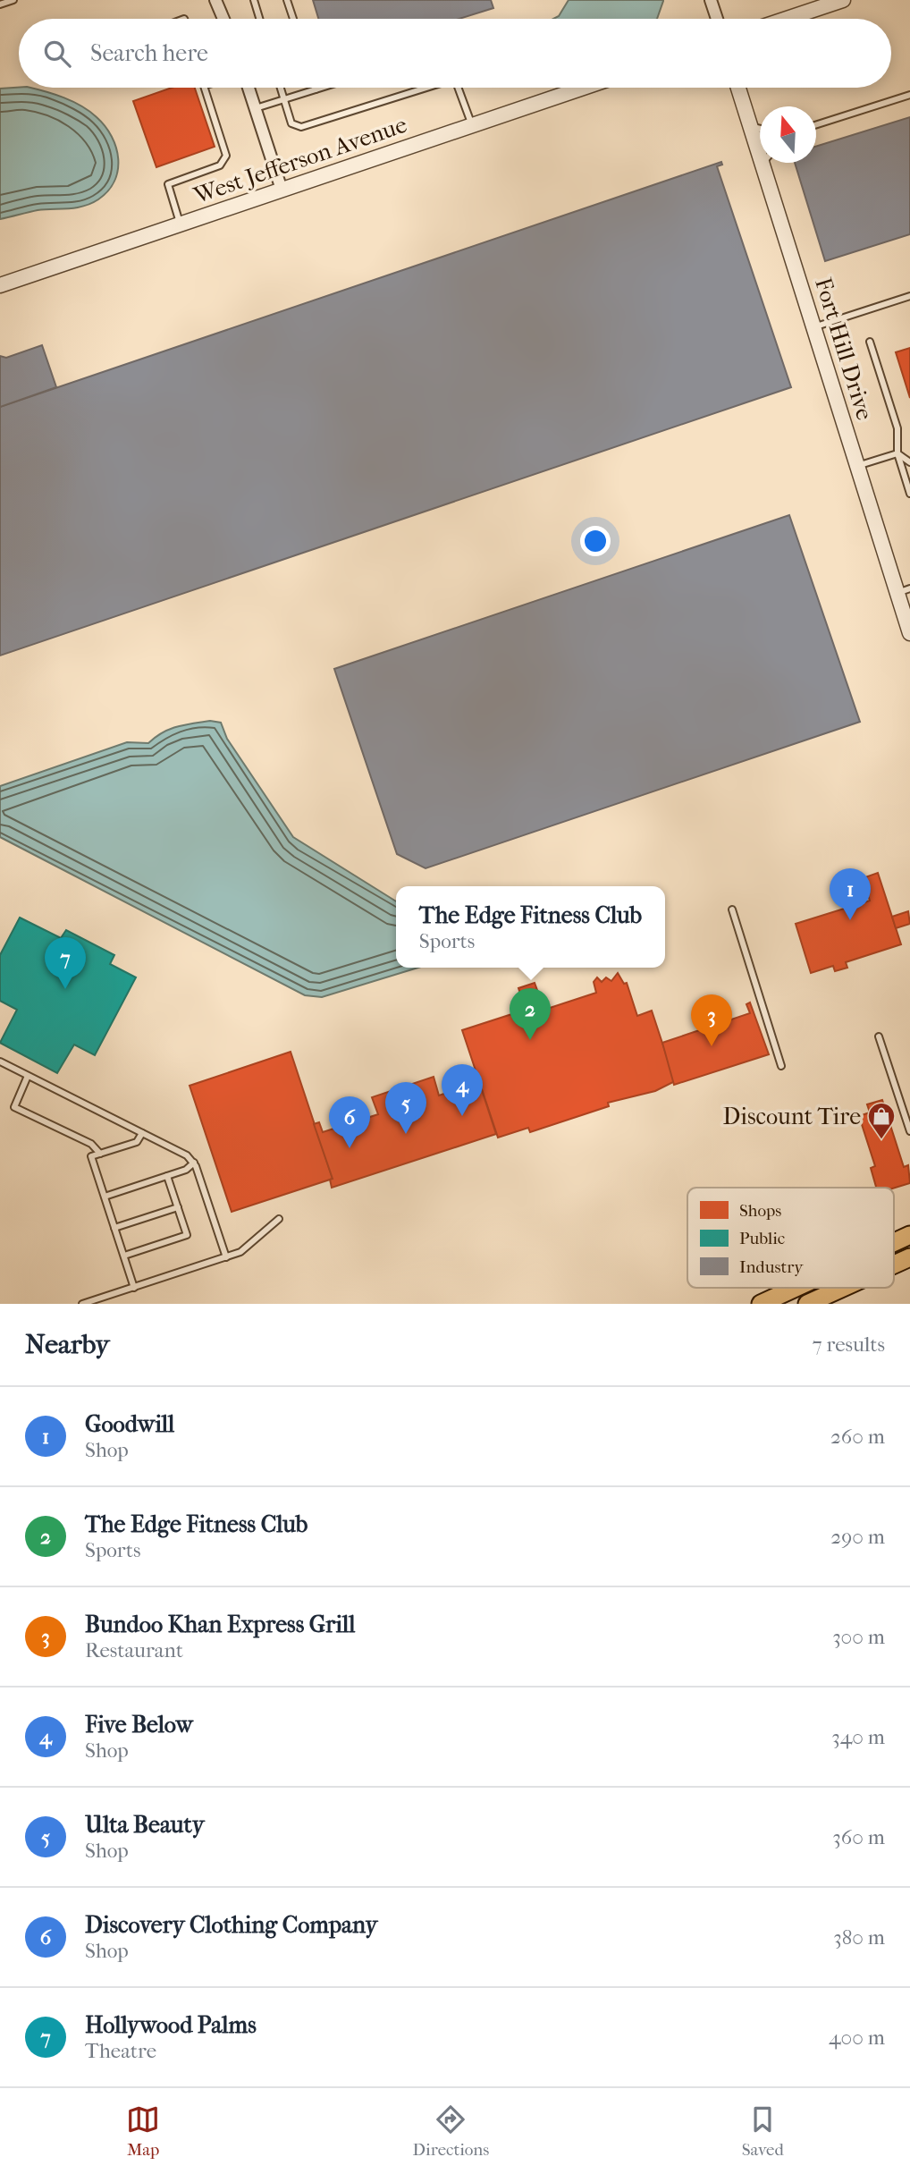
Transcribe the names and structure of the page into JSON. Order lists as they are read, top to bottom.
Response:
{
  "streets": {
    "street": ["West Jefferson Avenue", "Fort Hill Drive"]
  },
  "places": {
    "shop": ["Discount Tire"]
  },
  "legend": ["Shops", "Public", "Industry"],
  "north": "top",
  "page": {
    "search": "Search here",
    "pins": [
      "1",
      "7",
      "2",
      "3",
      "4",
      "5",
      "6"
    ],
    "popup": ["The Edge Fitness Club", "Sports"],
    "heading": ["Nearby", "7 results"],
    "list": [
      {
        "mark": "1",
        "name": "Goodwill",
        "note": "Shop",
        "value": "260 m"
      },
      {
        "mark": "2",
        "name": "The Edge Fitness Club",
        "note": "Sports",
        "value": "290 m"
      },
      {
        "mark": "3",
        "name": "Bundoo Khan Express Grill",
        "note": "Restaurant",
        "value": "300 m"
      },
      {
        "mark": "4",
        "name": "Five Below",
        "note": "Shop",
        "value": "340 m"
      },
      {
        "mark": "5",
        "name": "Ulta Beauty",
        "note": "Shop",
        "value": "360 m"
      },
      {
        "mark": "6",
        "name": "Discovery Clothing Company",
        "note": "Shop",
        "value": "380 m"
      },
      {
        "mark": "7",
        "name": "Hollywood Palms",
        "note": "Theatre",
        "value": "400 m"
      }
    ],
    "nav": ["Map", "Directions", "Saved"]
  }
}
